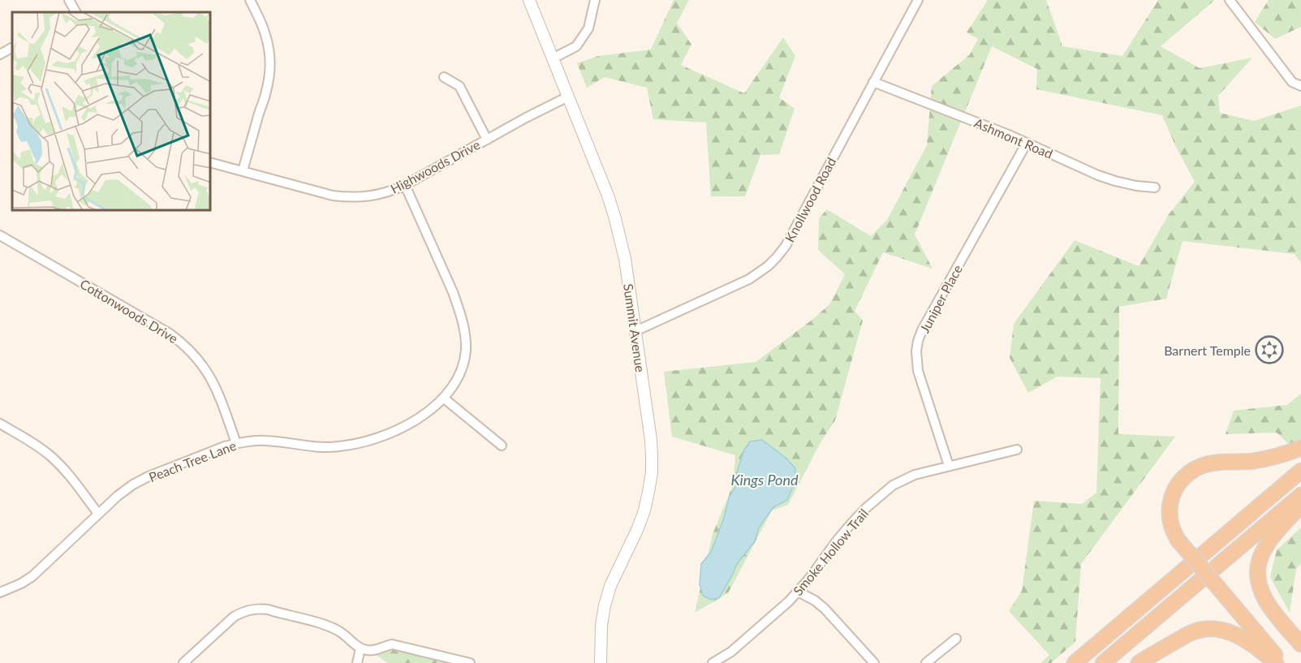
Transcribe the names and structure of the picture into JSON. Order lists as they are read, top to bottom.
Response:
{
  "streets": {
    "street": [
      "Ashmont Road",
      "Highwoods Drive",
      "Knollwood Road",
      "Juniper Place",
      "Cottonwoods Drive",
      "Summit Avenue",
      "Peach Tree Lane",
      "Smoke Hollow Trail"
    ]
  },
  "crossings": [
    ["Ashmont Road", "Knollwood Road"],
    ["Ashmont Road", "Juniper Place"],
    ["Highwoods Drive", "Summit Avenue"],
    ["Highwoods Drive", "Peach Tree Lane"],
    ["Knollwood Road", "Summit Avenue"],
    ["Juniper Place", "Smoke Hollow Trail"],
    ["Cottonwoods Drive", "Peach Tree Lane"]
  ],
  "water": ["Kings Pond"],
  "places": {
    "synagogue": ["Barnert Temple"]
  }
}
